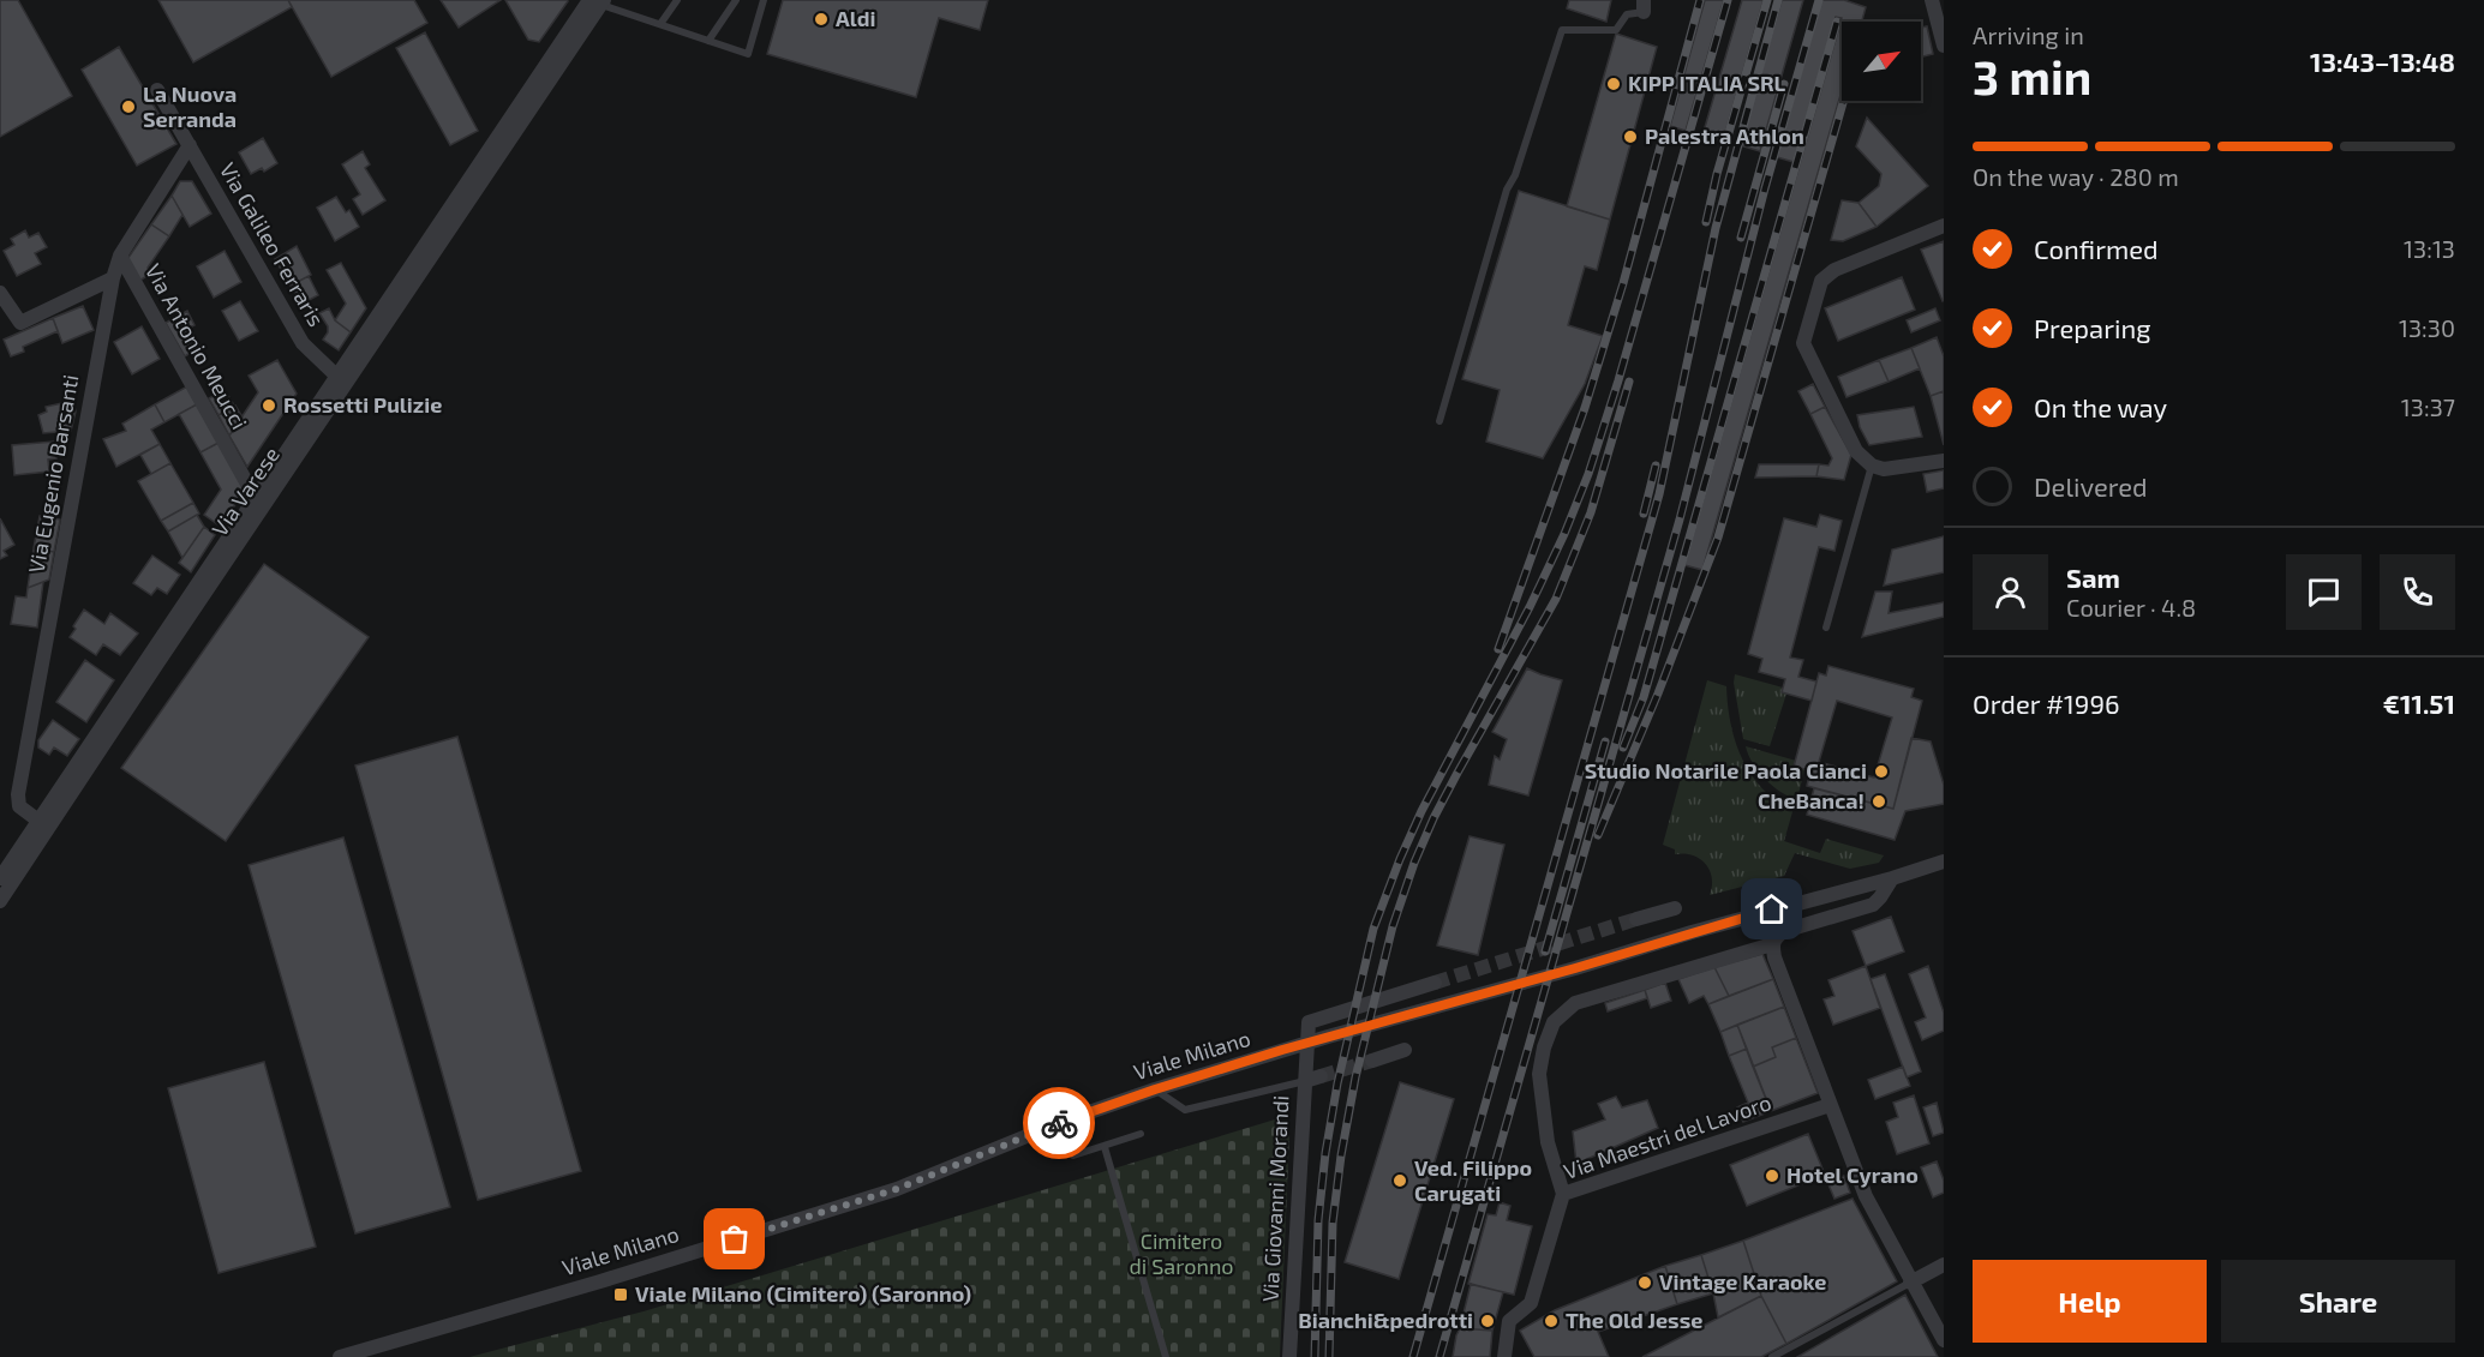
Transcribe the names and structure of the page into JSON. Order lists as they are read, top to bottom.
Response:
{
  "streets": {
    "street": [
      "Via Galileo Ferraris",
      "Via Antonio Meucci",
      "Via Eugenio Barsanti",
      "Via Varese",
      "Viale Milano",
      "Via Maestri del Lavoro",
      "Via Giovanni Morandi"
    ]
  },
  "crossings": [
    ["Via Galileo Ferraris", "Via Eugenio Barsanti"],
    ["Via Galileo Ferraris", "Via Varese"],
    ["Via Antonio Meucci", "Via Eugenio Barsanti"],
    ["Via Antonio Meucci", "Via Varese"],
    ["Via Eugenio Barsanti", "Via Varese"],
    ["Viale Milano", "Via Giovanni Morandi"]
  ],
  "parks": ["Cimitero di Saronno"],
  "places": {
    "other": [
      "Aldi",
      "KIPP ITALIA SRL",
      "La Nuova Serranda",
      "Palestra Athlon",
      "Rossetti Pulizie",
      "Studio Notarile Paola Cianci",
      "CheBanca!",
      "Hotel Cyrano",
      "Ved. Filippo Carugati",
      "Vintage Karaoke",
      "Bianchi&pedrotti",
      "The Old Jesse"
    ],
    "transit": ["Viale Milano (Cimitero) (Saronno)"]
  },
  "north": "top right",
  "page": {
    "heading": ["3 min", "Arriving in", "13:43–13:48"],
    "panel": [
      "Sam",
      "Courier · 4.8",
      "Order #1996",
      "€11.51"
    ],
    "bar": "On the way · 280 m",
    "list": [
      ["Confirmed", "13:13"],
      ["Preparing", "13:30"],
      ["On the way", "13:37"],
      "Delivered"
    ],
    "buttons": ["Help", "Share"]
  }
}
